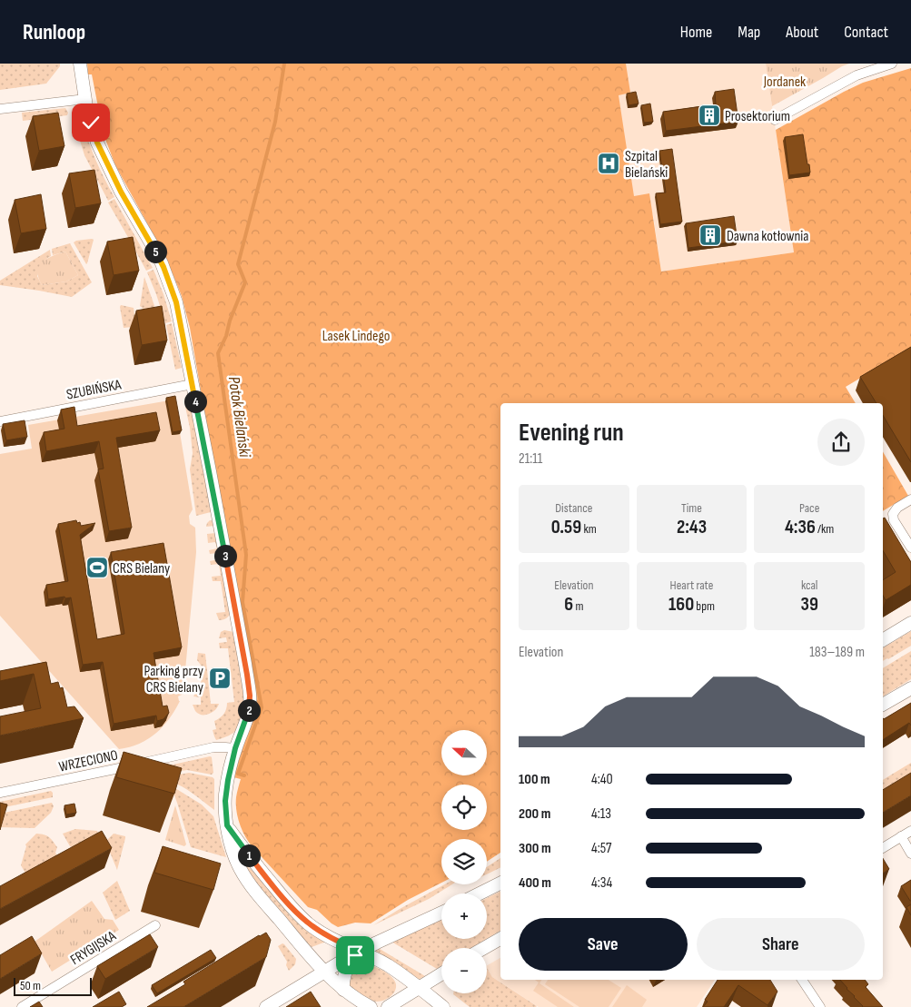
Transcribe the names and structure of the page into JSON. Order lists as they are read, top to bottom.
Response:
{
  "streets": {
    "street": ["SZUBIŃSKA", "WRZECIONO", "FRYGIJSKA"]
  },
  "water": ["Potok Bielański"],
  "parks": ["Jordanek", "Lasek Lindego"],
  "places": {
    "building": ["Prosektorium", "Dawna kotłownia"],
    "hospital": ["Szpital Bielański"],
    "sports": ["CRS Bielany"],
    "parking": ["Parking przy CRS Bielany"]
  },
  "scale_bar": "50 m",
  "north": "left",
  "page": {
    "header": "Runloop",
    "nav": [
      "Home",
      "Map",
      "About",
      "Contact"
    ],
    "pins": [
      "5",
      "4",
      "3",
      "2",
      "1"
    ],
    "heading": ["Evening run", "21:11"],
    "stats": [
      ["Distance", "0.59 km"],
      ["Time", "2:43"],
      ["Pace", "4:36 /km"],
      ["Elevation", "6 m"],
      ["Heart rate", "160 bpm"],
      ["kcal", "39"]
    ],
    "chart": ["Elevation", "183–189 m"],
    "map_buttons": ["+", "−"],
    "list": [
      {
        "name": "100 m",
        "note": "4:40"
      },
      {
        "name": "200 m",
        "note": "4:13"
      },
      {
        "name": "300 m",
        "note": "4:57"
      },
      {
        "name": "400 m",
        "note": "4:34"
      }
    ],
    "buttons": ["Save", "Share"],
    "scale": "50 m"
  }
}
